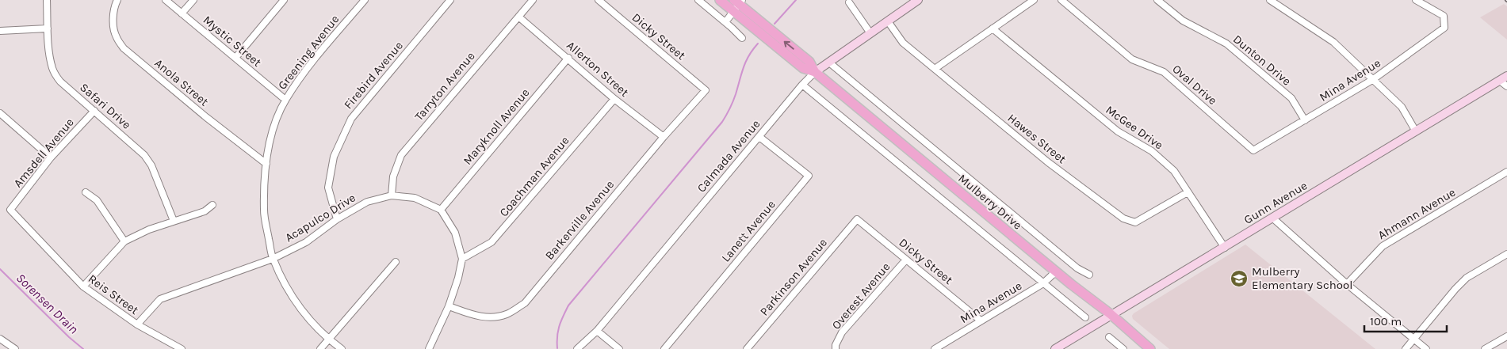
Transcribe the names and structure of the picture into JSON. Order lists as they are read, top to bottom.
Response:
{
  "streets": {
    "main road": ["Mulberry Drive"],
    "street": [
      "Dicky Street",
      "Mystic Street",
      "Greening Avenue",
      "Dunton Drive",
      "Allerton Street",
      "Firebird Avenue",
      "Mina Avenue",
      "Anola Street",
      "Oval Drive",
      "Tarryton Avenue",
      "Safari Drive",
      "Maryknoll Avenue",
      "McGee Drive",
      "Hawes Street",
      "Amsdell Avenue",
      "Calmada Avenue",
      "Coachman Avenue",
      "Gunn Avenue",
      "Ahmann Avenue",
      "Acapulco Drive",
      "Barkerville Avenue",
      "Lanett Avenue",
      "Parkinson Avenue",
      "Reis Street",
      "Overest Avenue"
    ]
  },
  "crossings": [
    ["Dicky Street", "Mina Avenue"],
    ["Dicky Street", "Barkerville Avenue"],
    ["Dicky Street", "Parkinson Avenue"],
    ["Dicky Street", "Overest Avenue"],
    ["Mystic Street", "Greening Avenue"],
    ["Greening Avenue", "Anola Street"],
    ["Greening Avenue", "Acapulco Drive"],
    ["Dunton Drive", "Mina Avenue"],
    ["Allerton Street", "Tarryton Avenue"],
    ["Allerton Street", "Maryknoll Avenue"],
    ["Allerton Street", "Coachman Avenue"],
    ["Allerton Street", "Barkerville Avenue"],
    ["Firebird Avenue", "Acapulco Drive"],
    ["Mina Avenue", "Oval Drive"],
    ["Mina Avenue", "Mulberry Drive"],
    ["Tarryton Avenue", "Acapulco Drive"],
    ["Safari Drive", "Amsdell Avenue"],
    ["Maryknoll Avenue", "Acapulco Drive"],
    ["McGee Drive", "Hawes Street"],
    ["McGee Drive", "Gunn Avenue"],
    ["Hawes Street", "Calmada Avenue"],
    ["Amsdell Avenue", "Reis Street"],
    ["Calmada Avenue", "Mulberry Drive"],
    ["Calmada Avenue", "Lanett Avenue"],
    ["Mulberry Drive", "Gunn Avenue"]
  ],
  "water": ["Sorensen Drain"],
  "places": {
    "school or university": ["Mulberry Elementary School"]
  },
  "scale_bar": "100 m"
}
